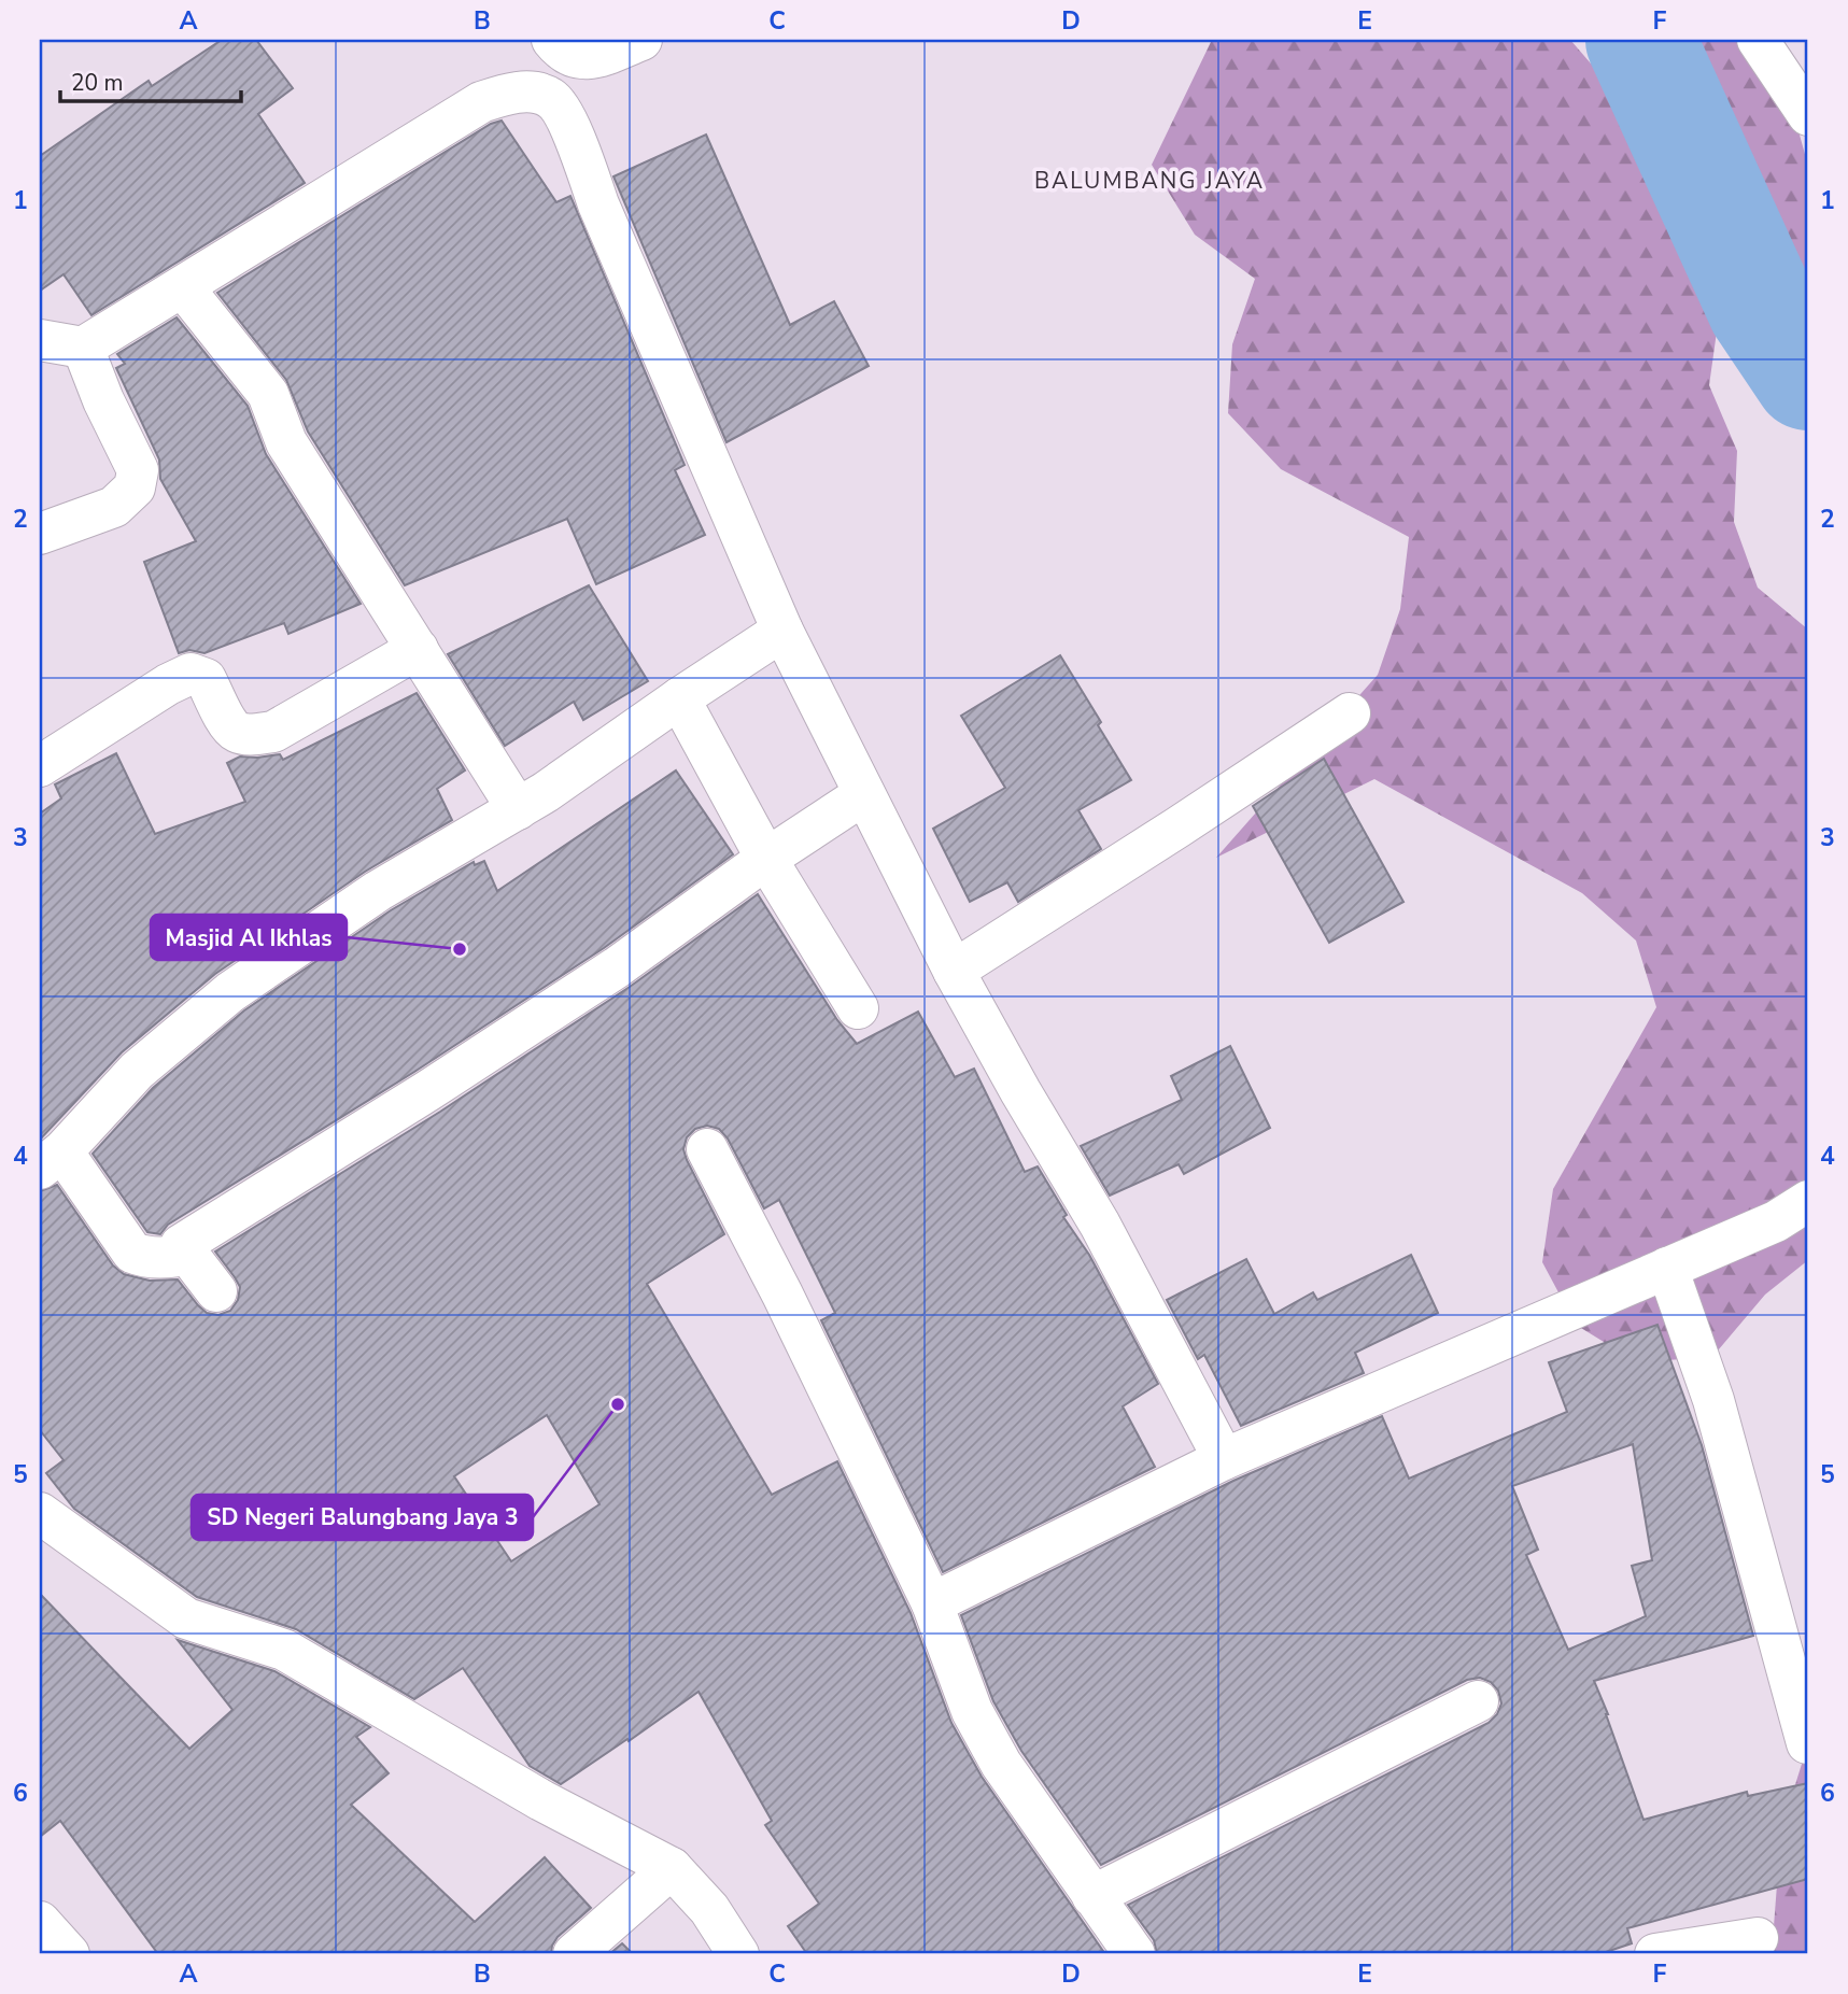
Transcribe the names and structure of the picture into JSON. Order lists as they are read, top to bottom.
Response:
{
  "districts": ["BALUMBANG JAYA"],
  "places": ["Masjid Al Ikhlas", "SD Negeri Balungbang Jaya 3"],
  "scale_bar": "20 m",
  "grid": {
    "columns": [
      "A",
      "B",
      "C",
      "D",
      "E",
      "F"
    ],
    "rows": [
      "1",
      "2",
      "3",
      "4",
      "5",
      "6"
    ]
  }
}
